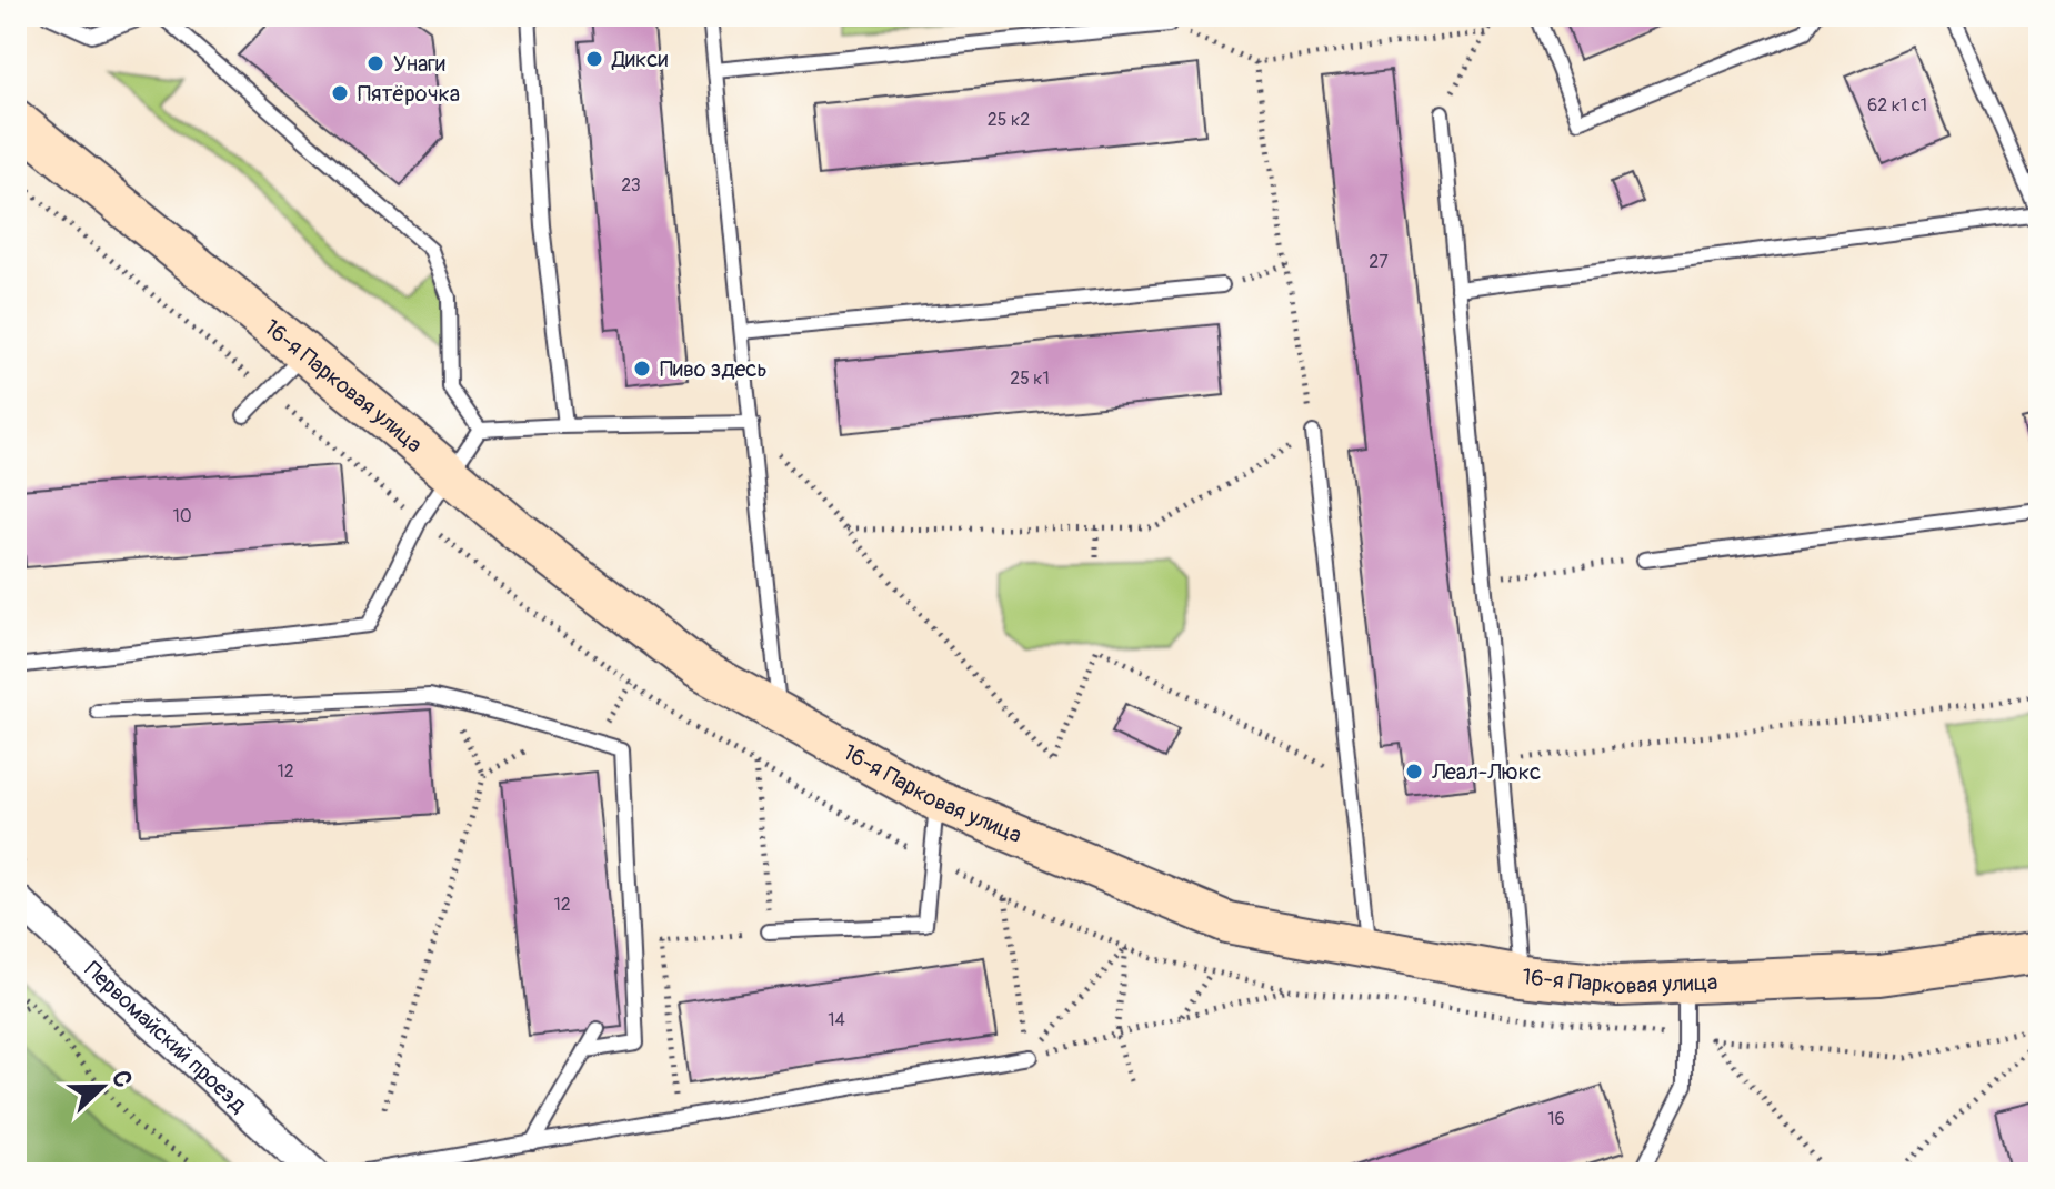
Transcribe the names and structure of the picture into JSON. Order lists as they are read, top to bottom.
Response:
{
  "streets": {
    "main road": ["16-я Парковая улица"],
    "street": ["Первомайский проезд"]
  },
  "places": [
    "Дикси",
    "Унаги",
    "Пятёрочка",
    "Пиво здесь",
    "Леал-Люкс"
  ],
  "house_numbers": [
    "62 к1 с1",
    "25 к2",
    "23",
    "27",
    "25 к1",
    "10",
    "12",
    "12",
    "14",
    "16"
  ],
  "north": "right"
}
